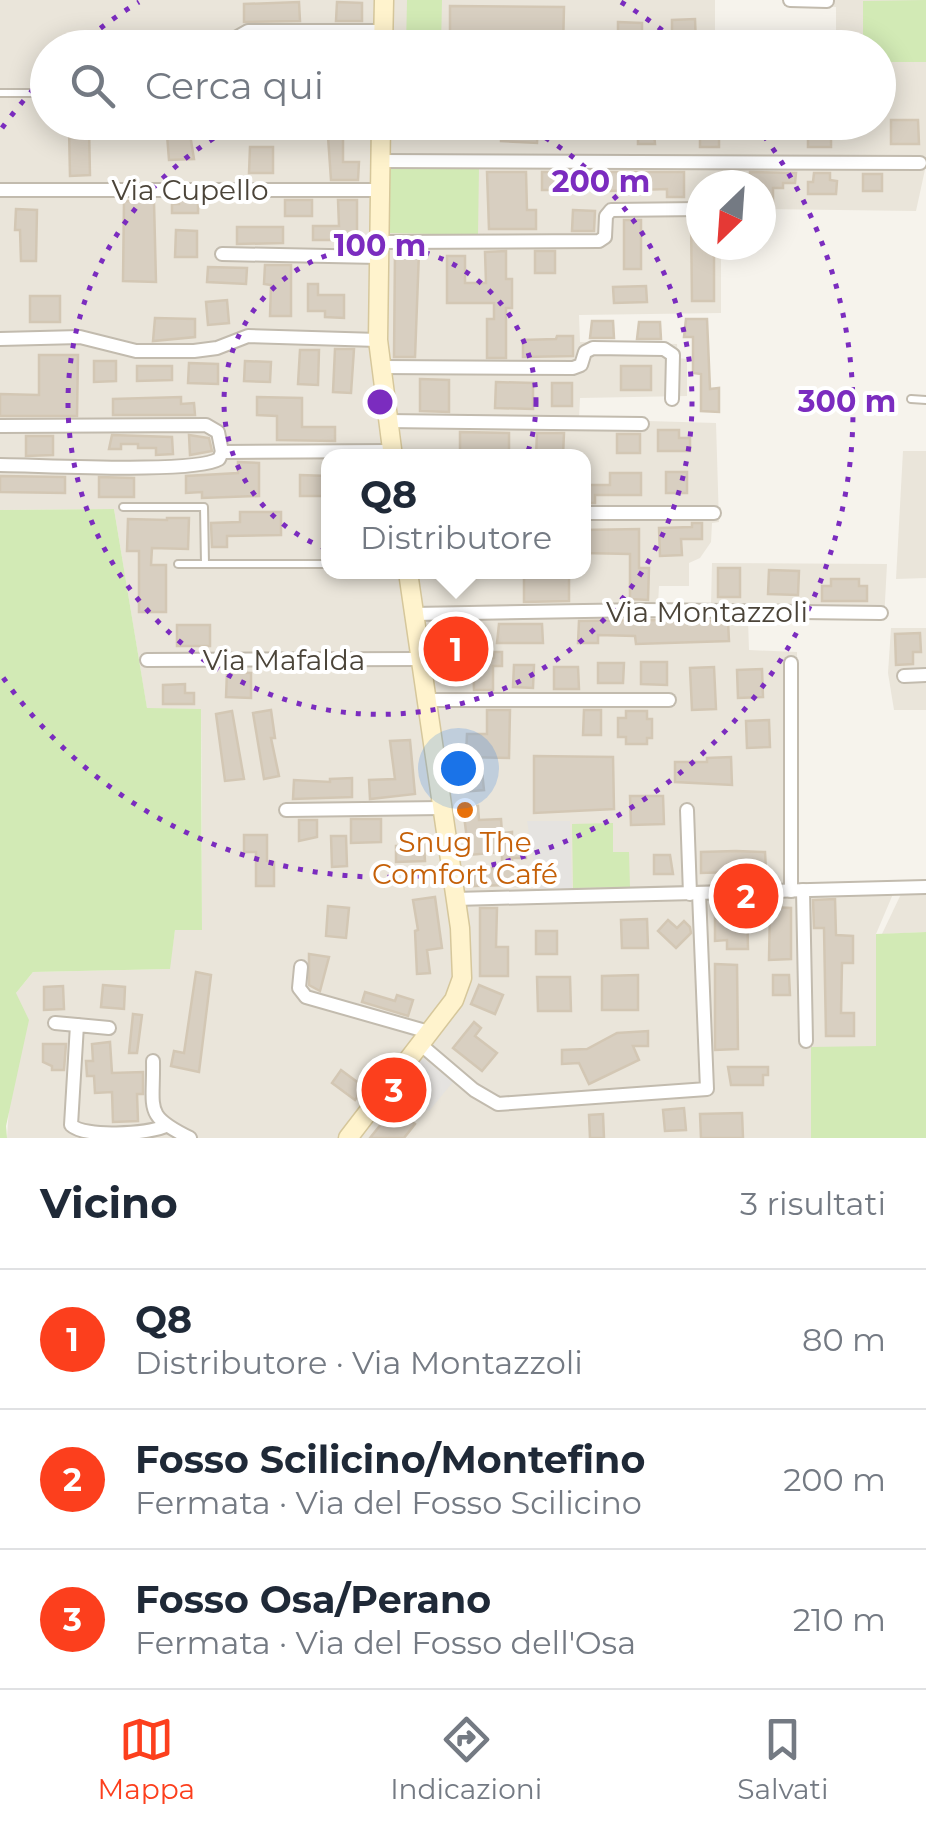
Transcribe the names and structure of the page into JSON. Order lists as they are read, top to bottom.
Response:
{
  "streets": {
    "street": ["Via Cupello", "Via Montazzoli", "Via Mafalda"]
  },
  "places": ["Snug The Comfort Café"],
  "north": "bottom left",
  "page": {
    "search": "Cerca qui",
    "popup": ["Q8", "Distributore"],
    "pins": ["1", "2", "3"],
    "heading": ["Vicino", "3 risultati"],
    "list": [
      {
        "mark": "1",
        "name": "Q8",
        "note": "Distributore · Via Montazzoli",
        "value": "80 m"
      },
      {
        "mark": "2",
        "name": "Fosso Scilicino/Montefino",
        "note": "Fermata · Via del Fosso Scilicino",
        "value": "200 m"
      },
      {
        "mark": "3",
        "name": "Fosso Osa/Perano",
        "note": "Fermata · Via del Fosso dell'Osa",
        "value": "210 m"
      }
    ],
    "nav": ["Mappa", "Indicazioni", "Salvati"]
  },
  "rings": ["200 m", "100 m", "300 m"]
}
